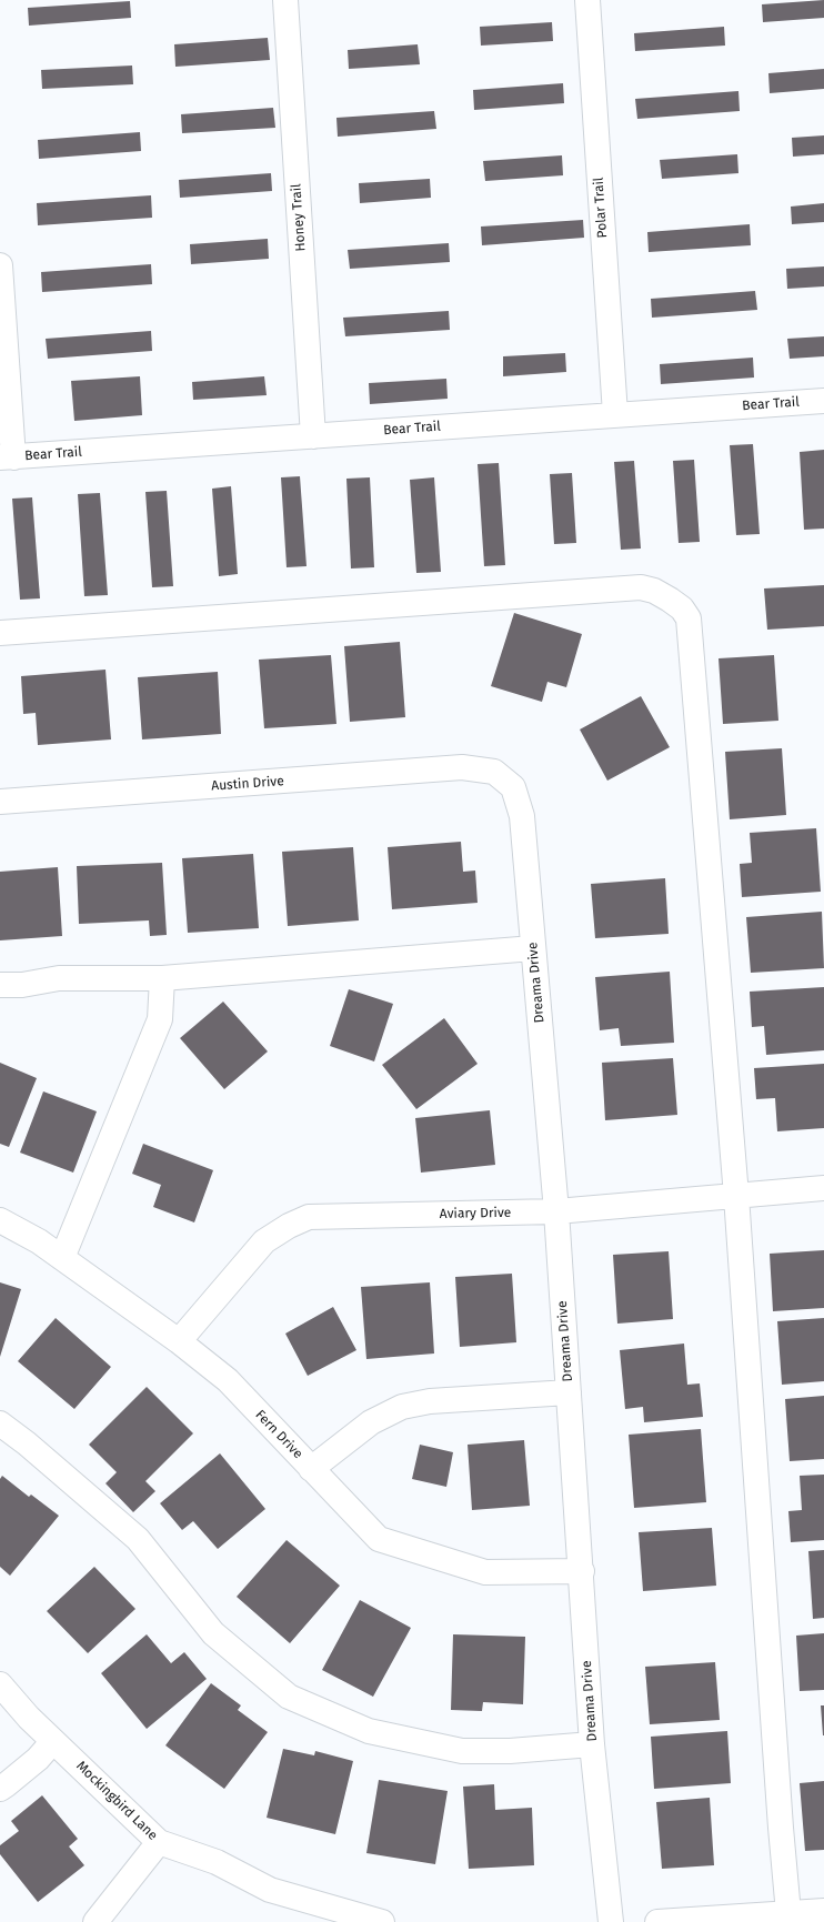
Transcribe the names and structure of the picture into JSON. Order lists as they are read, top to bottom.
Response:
{
  "streets": {
    "street": [
      "Polar Trail",
      "Honey Trail",
      "Bear Trail",
      "Austin Drive",
      "Dreama Drive",
      "Aviary Drive",
      "Fern Drive",
      "Mockingbird Lane"
    ]
  },
  "crossings": [
    ["Polar Trail", "Bear Trail"],
    ["Honey Trail", "Bear Trail"],
    ["Austin Drive", "Dreama Drive"],
    ["Dreama Drive", "Aviary Drive"],
    ["Dreama Drive", "Fern Drive"],
    ["Aviary Drive", "Fern Drive"]
  ]
}
